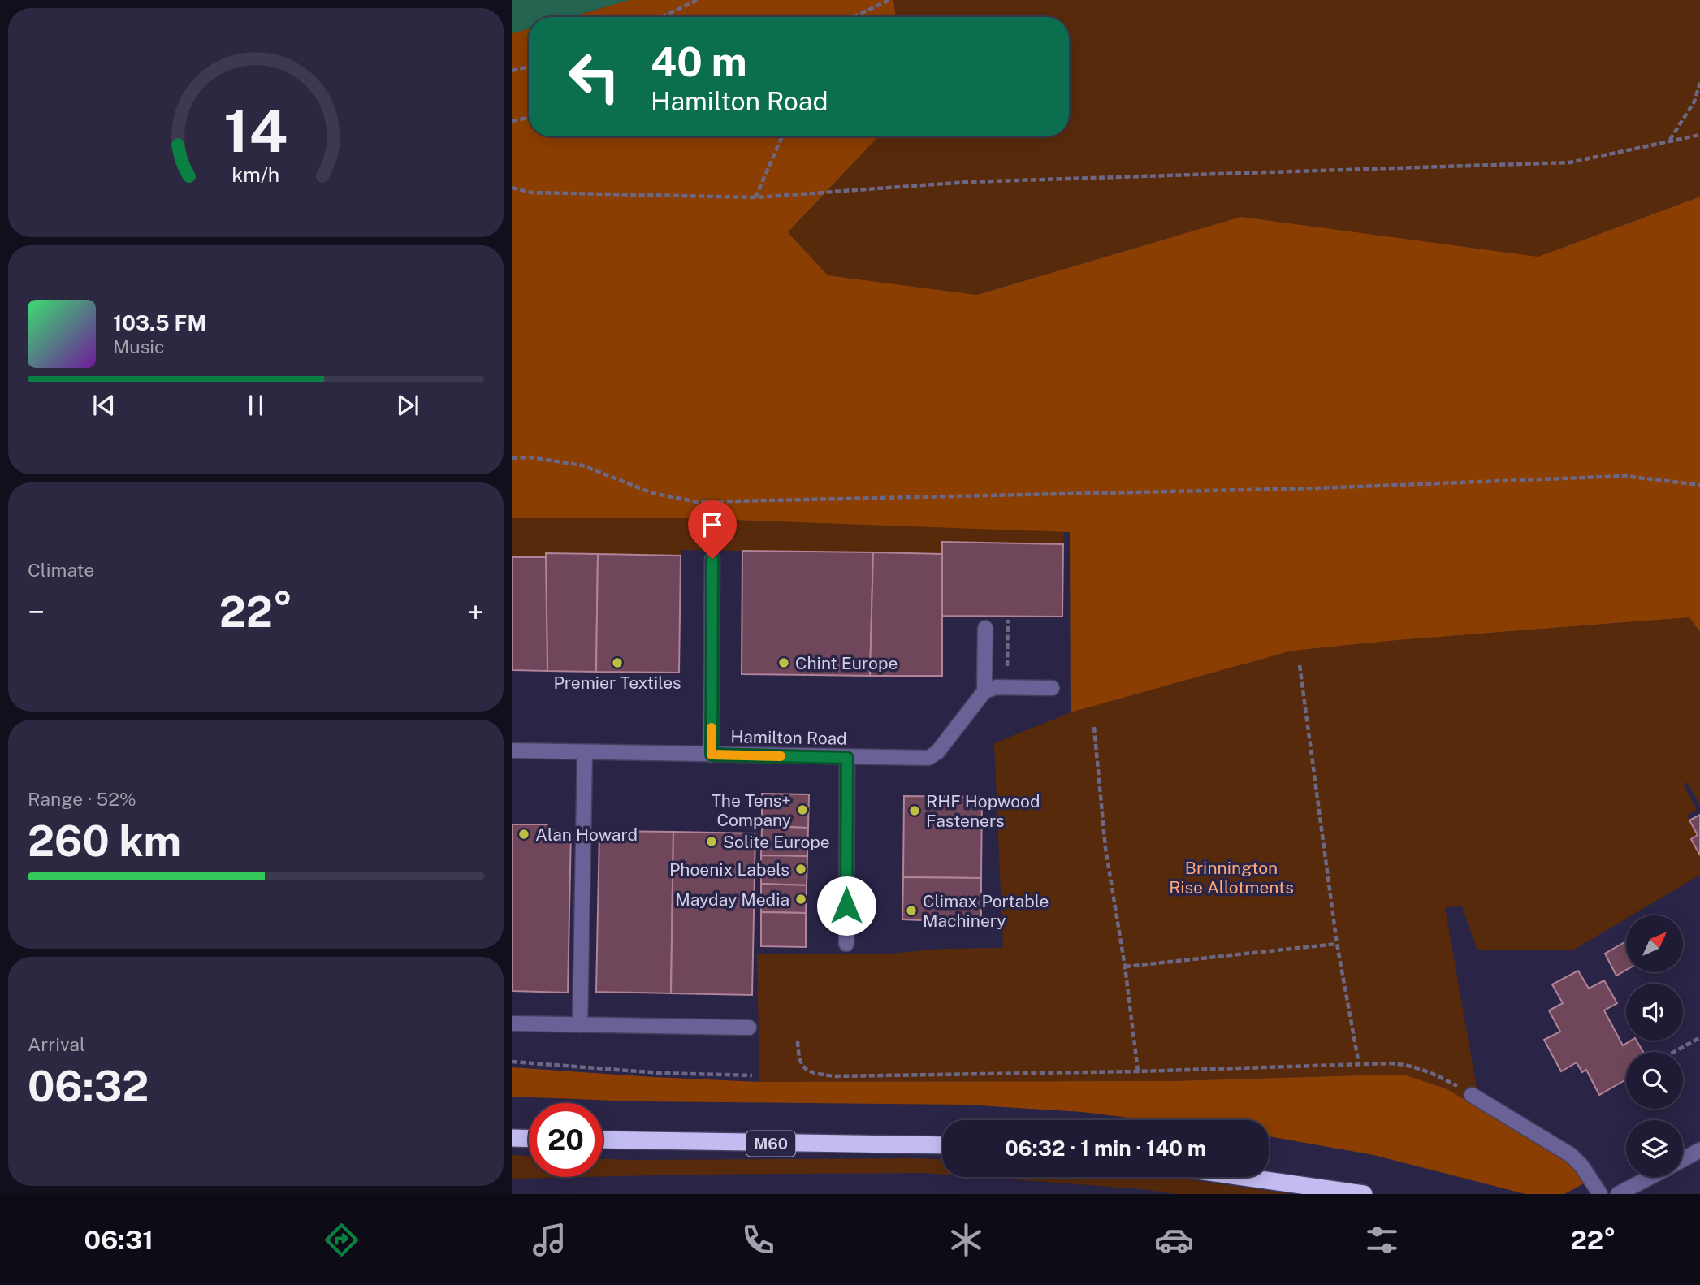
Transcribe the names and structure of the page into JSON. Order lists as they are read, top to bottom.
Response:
{
  "streets": {
    "highway": ["M60"],
    "street": ["Hamilton Road"]
  },
  "parks": ["Brinnington Rise Allotments"],
  "places": [
    "Premier Textiles",
    "Chint Europe",
    "The Tens+ Company",
    "RHF Hopwood Fasteners",
    "Alan Howard",
    "Solite Europe",
    "Phoenix Labels",
    "Mayday Media",
    "Climax Portable Machinery"
  ],
  "north": "top right",
  "page": {
    "turn": ["40 m", "Hamilton Road"],
    "song": ["103.5 FM", "Music"],
    "tile": [
      "Climate",
      ["Range · 52%", "260 km"],
      ["Arrival", "06:32"]
    ],
    "heat": ["−", "22°", "+"],
    "limit": "20",
    "trip": "06:32 · 1 min · 140 m",
    "tabs": ["06:31", "22°"],
    "gauge": ["14", "km/h"]
  }
}
